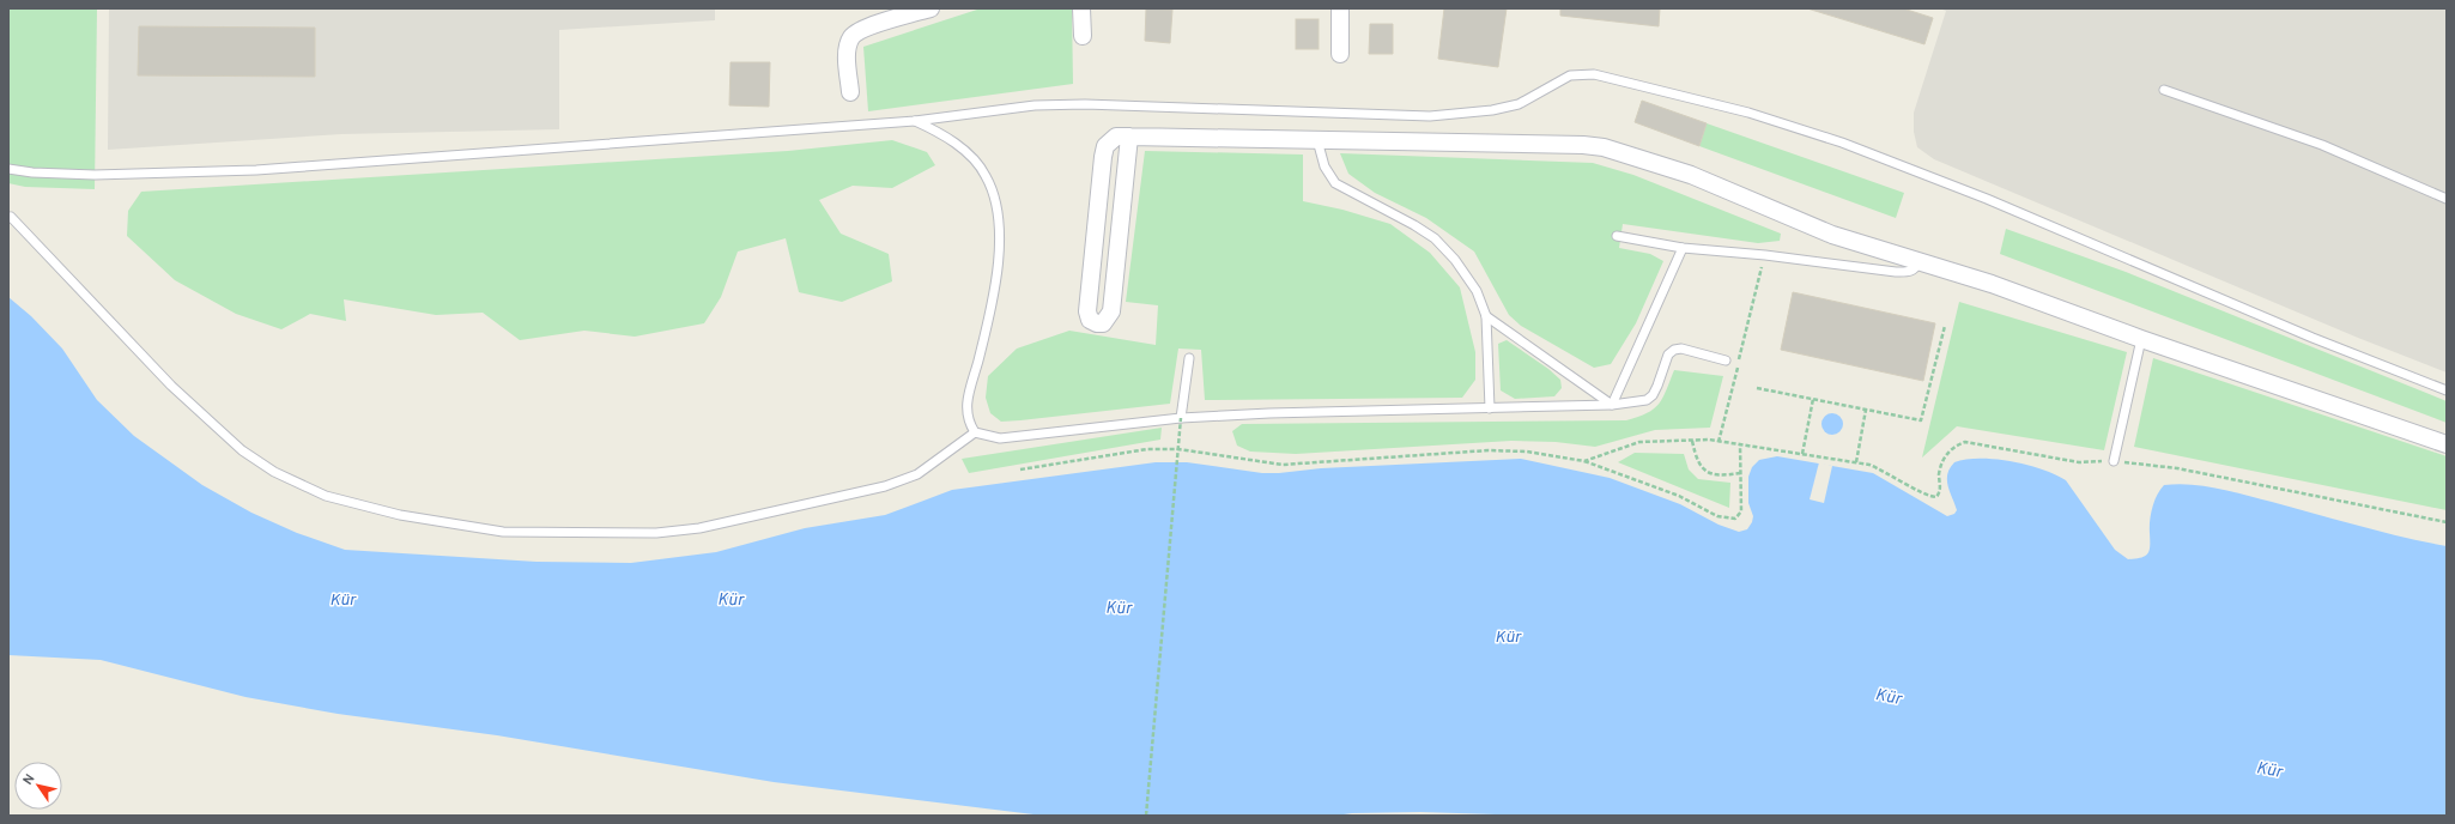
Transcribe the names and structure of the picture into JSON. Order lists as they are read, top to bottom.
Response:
{
  "water": ["Kür"],
  "north": "top left"
}
